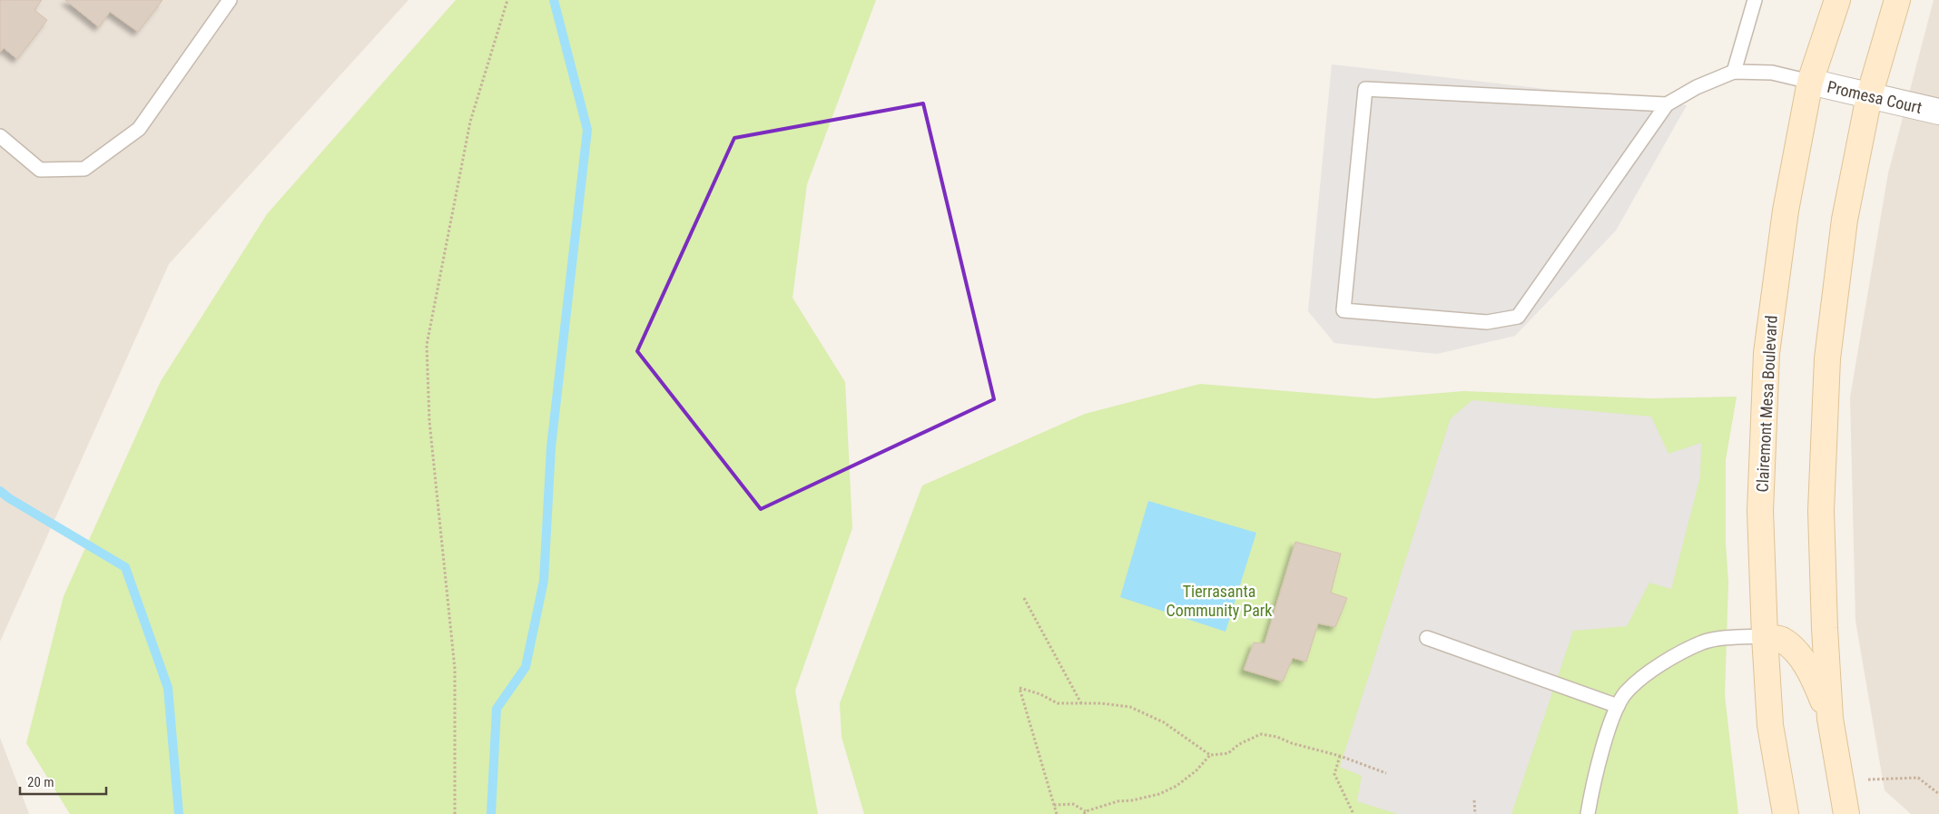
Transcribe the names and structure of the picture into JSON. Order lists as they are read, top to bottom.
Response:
{
  "streets": {
    "main road": ["Clairemont Mesa Boulevard"],
    "street": ["Promesa Court"]
  },
  "crossings": [
    ["Promesa Court", "Clairemont Mesa Boulevard"]
  ],
  "parks": ["Tierrasanta Community Park"],
  "scale_bar": "20 m"
}
